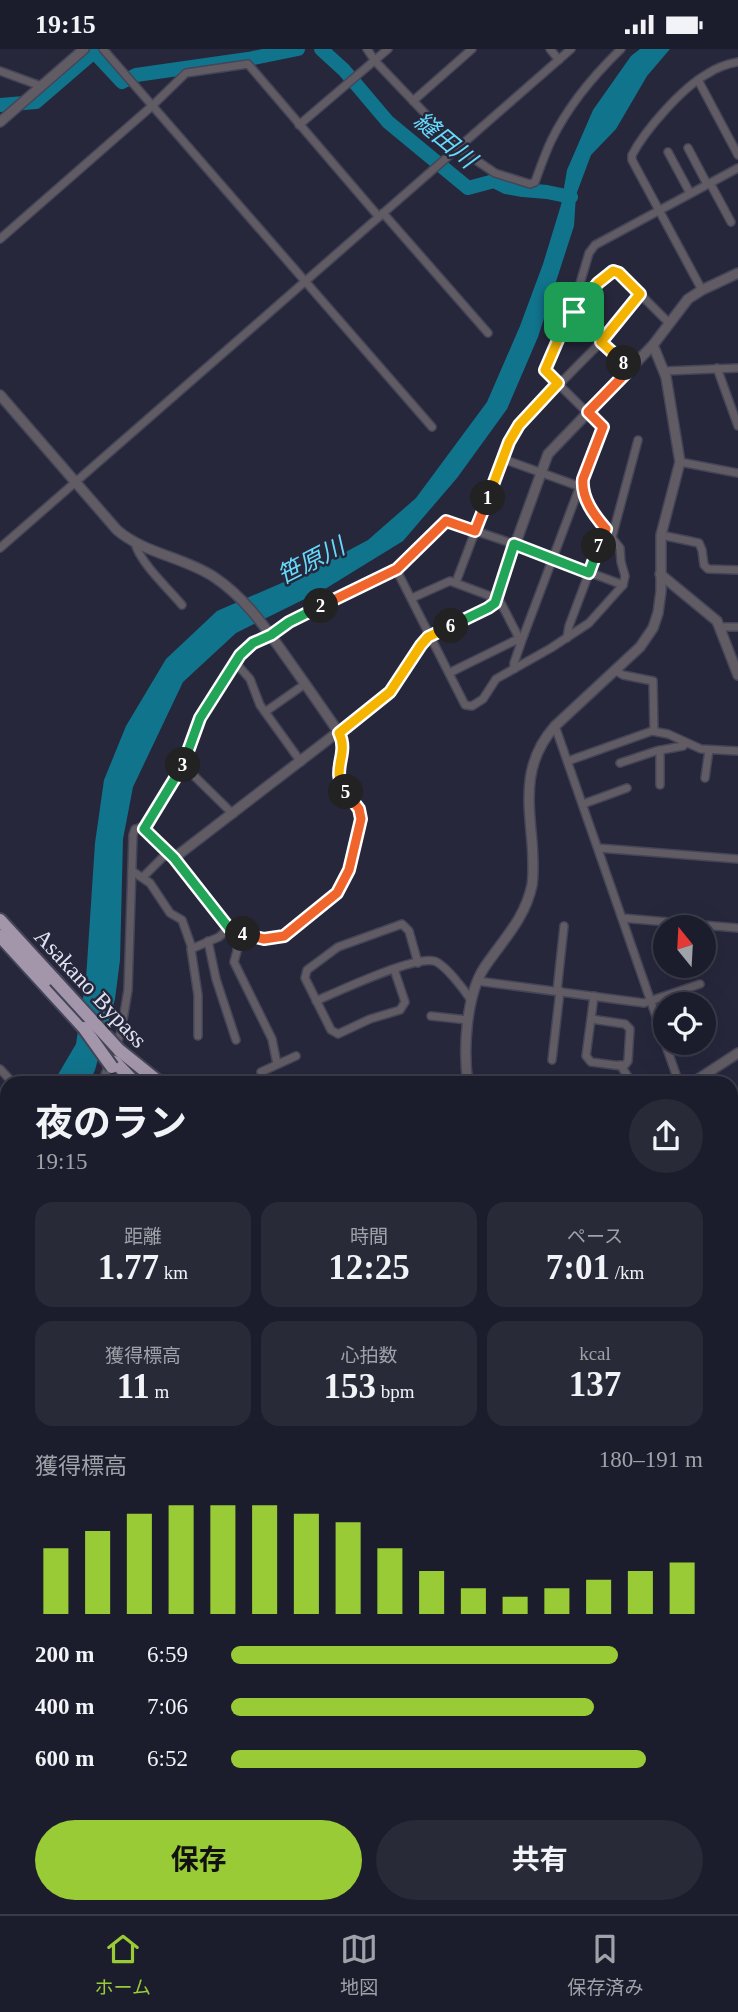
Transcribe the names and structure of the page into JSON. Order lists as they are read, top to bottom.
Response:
{
  "streets": {
    "highway": ["Asakano Bypass"]
  },
  "water": ["縫田川", "笹原川"],
  "north": "top",
  "page": {
    "status": "19:15",
    "pins": [
      "8",
      "1",
      "7",
      "2",
      "6",
      "3",
      "5",
      "4"
    ],
    "heading": ["夜のラン", "19:15"],
    "stats": [
      ["距離", "1.77 km"],
      ["時間", "12:25"],
      ["ペース", "7:01 /km"],
      ["獲得標高", "11 m"],
      ["心拍数", "153 bpm"],
      ["kcal", "137"]
    ],
    "chart": ["獲得標高", "180–191 m"],
    "list": [
      {
        "name": "200 m",
        "note": "6:59"
      },
      {
        "name": "400 m",
        "note": "7:06"
      },
      {
        "name": "600 m",
        "note": "6:52"
      }
    ],
    "buttons": ["保存", "共有"],
    "tabs": ["ホーム", "地図", "保存済み"]
  }
}
